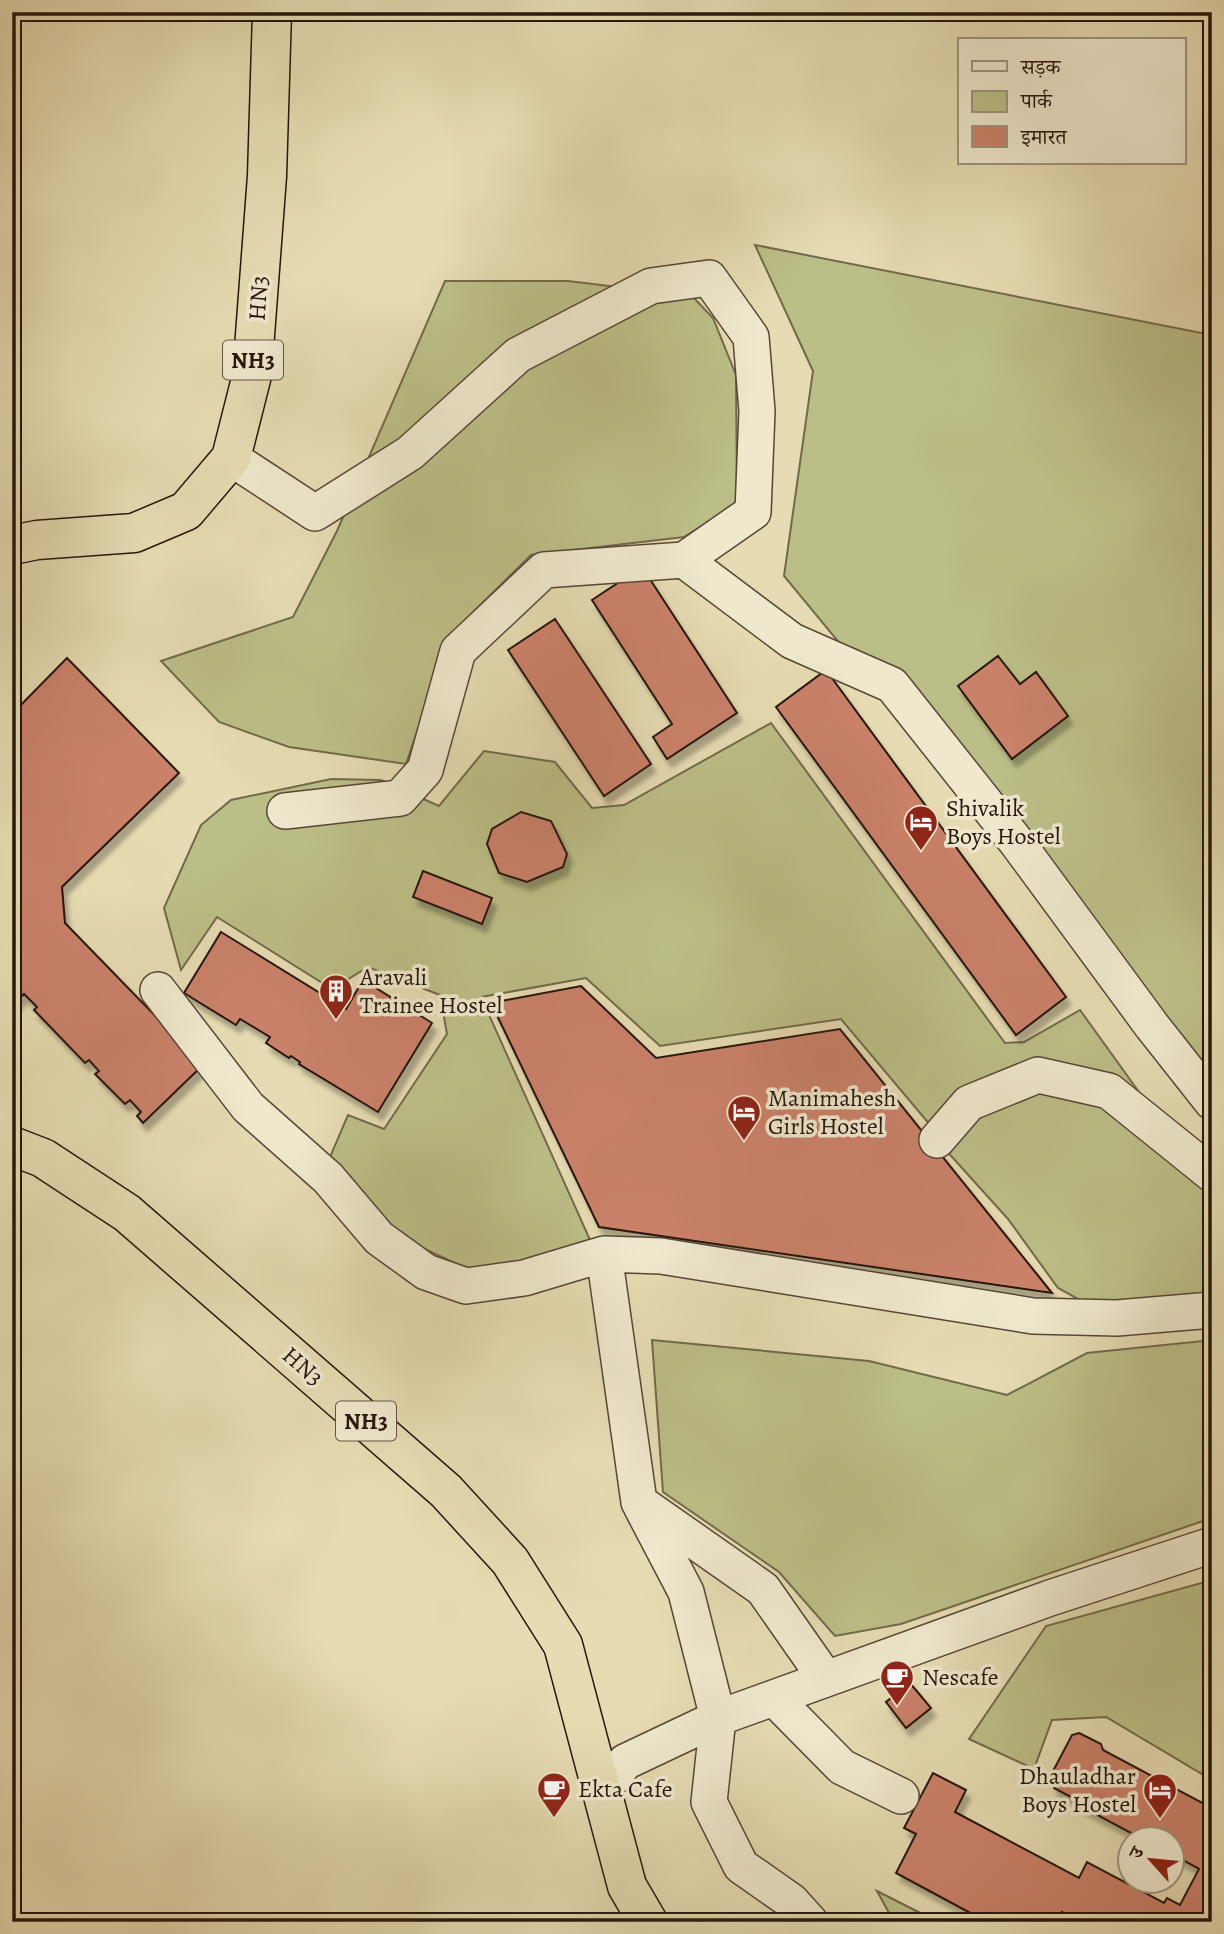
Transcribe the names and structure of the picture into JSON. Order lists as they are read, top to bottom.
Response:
{
  "streets": {
    "highway": ["HN3", "NH3"]
  },
  "crossings": [
    ["HN3", "NH3"]
  ],
  "places": {
    "hotel": ["Shivalik Boys Hostel", "Manimahesh Girls Hostel", "Dhauladhar Boys Hostel"],
    "building": ["Aravali Trainee Hostel"],
    "cafe": ["Nescafe", "Ekta Cafe"]
  },
  "legend": ["सड़क", "पार्क", "इमारत"],
  "north": "top left"
}
